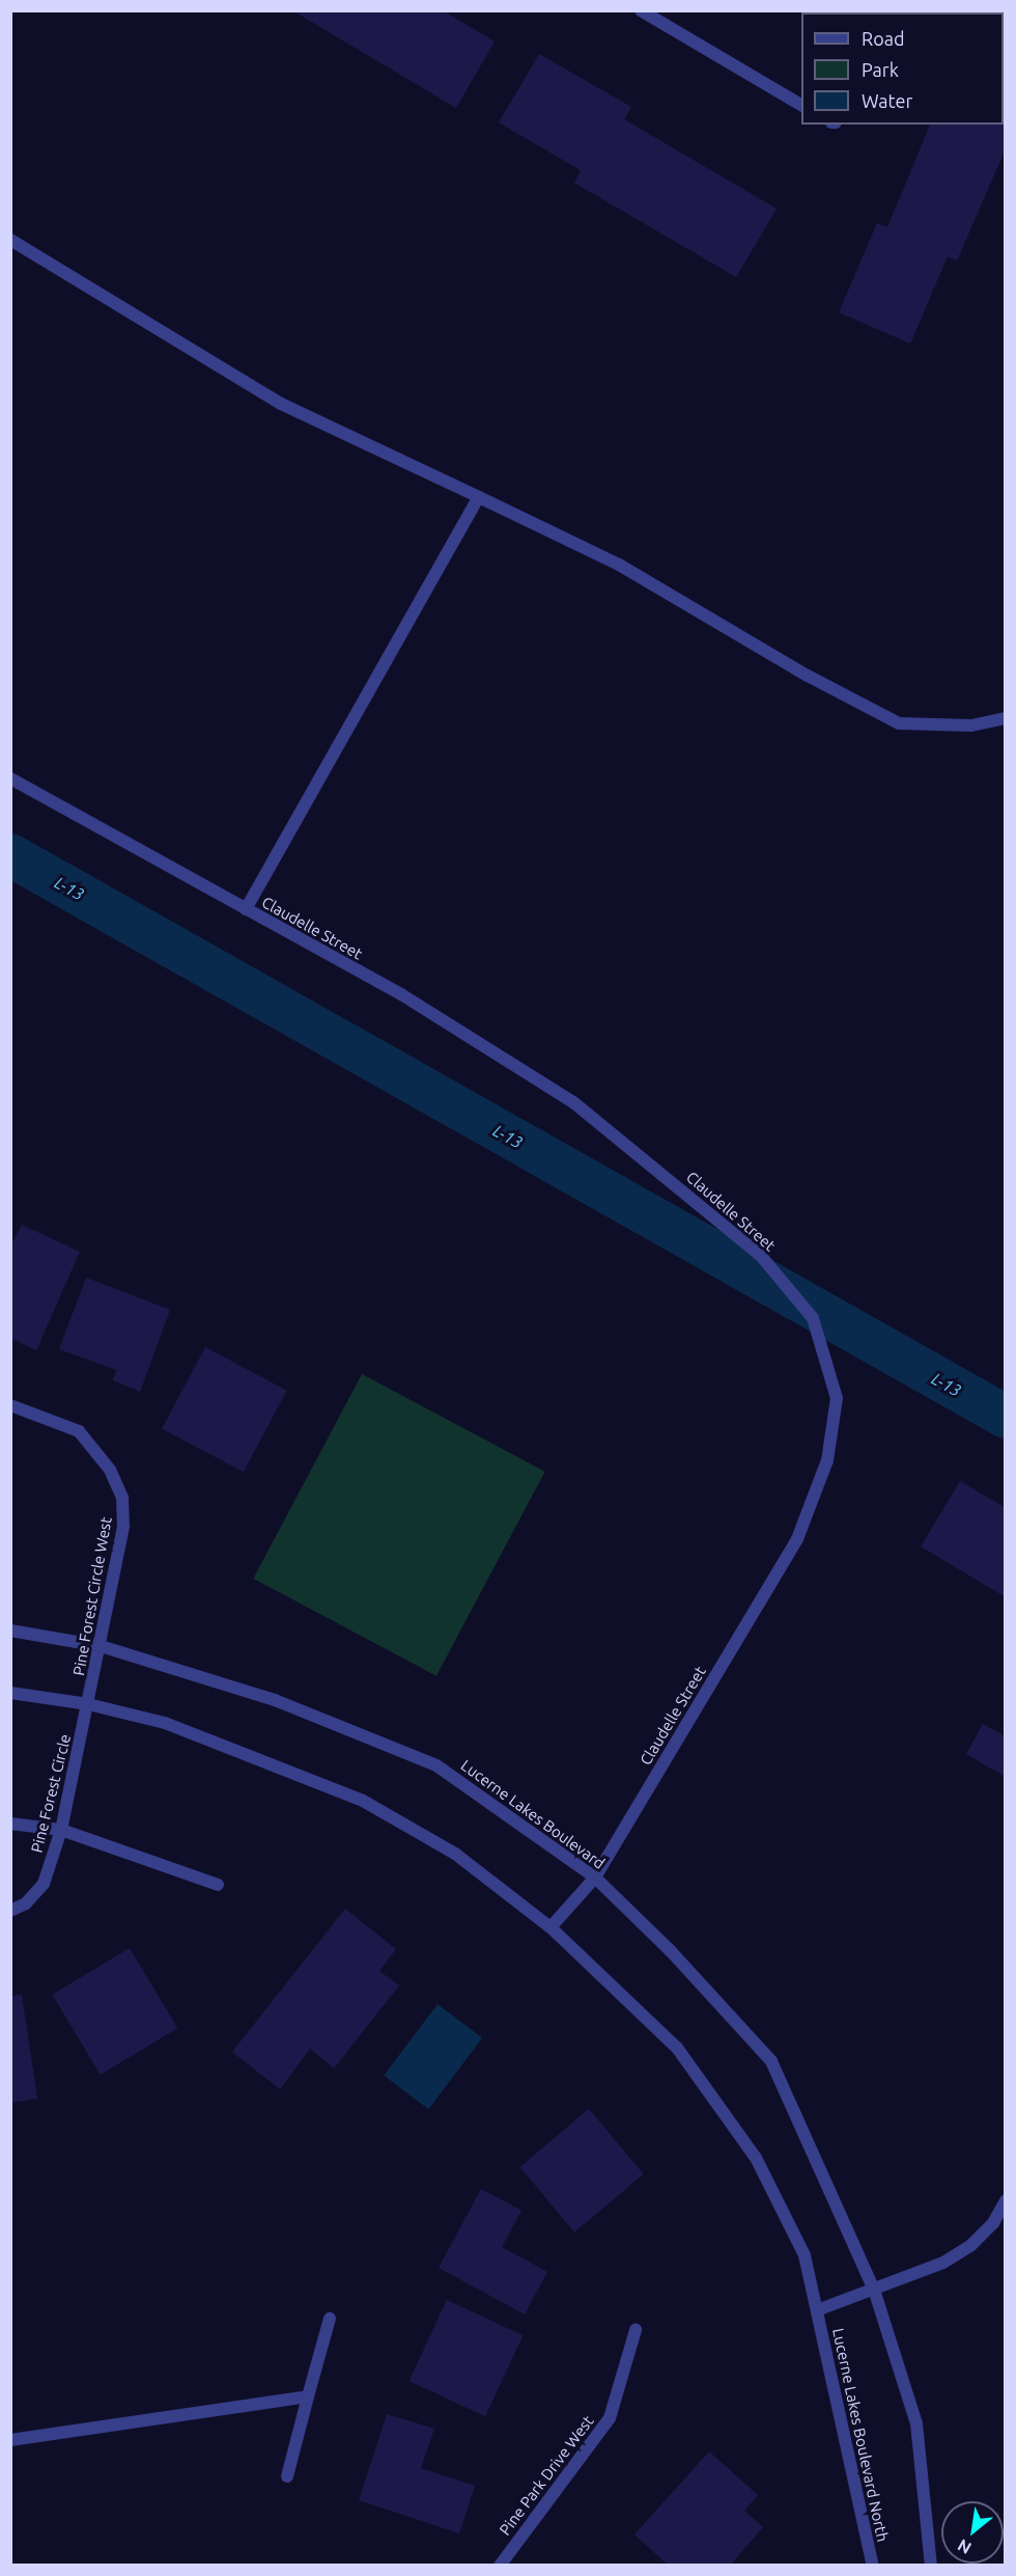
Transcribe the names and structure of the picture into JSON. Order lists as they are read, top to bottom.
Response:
{
  "streets": {
    "street": [
      "Claudelle Street",
      "Pine Forest Circle West",
      "Pine Forest Circle",
      "Lucerne Lakes Boulevard",
      "Lucerne Lakes Boulevard North",
      "Pine Park Drive West"
    ]
  },
  "crossings": [
    ["Claudelle Street", "Lucerne Lakes Boulevard"],
    ["Pine Forest Circle West", "Pine Forest Circle"],
    ["Pine Forest Circle West", "Lucerne Lakes Boulevard"]
  ],
  "water": ["L-13"],
  "legend": ["Road", "Park", "Water"],
  "north": "bottom left"
}
